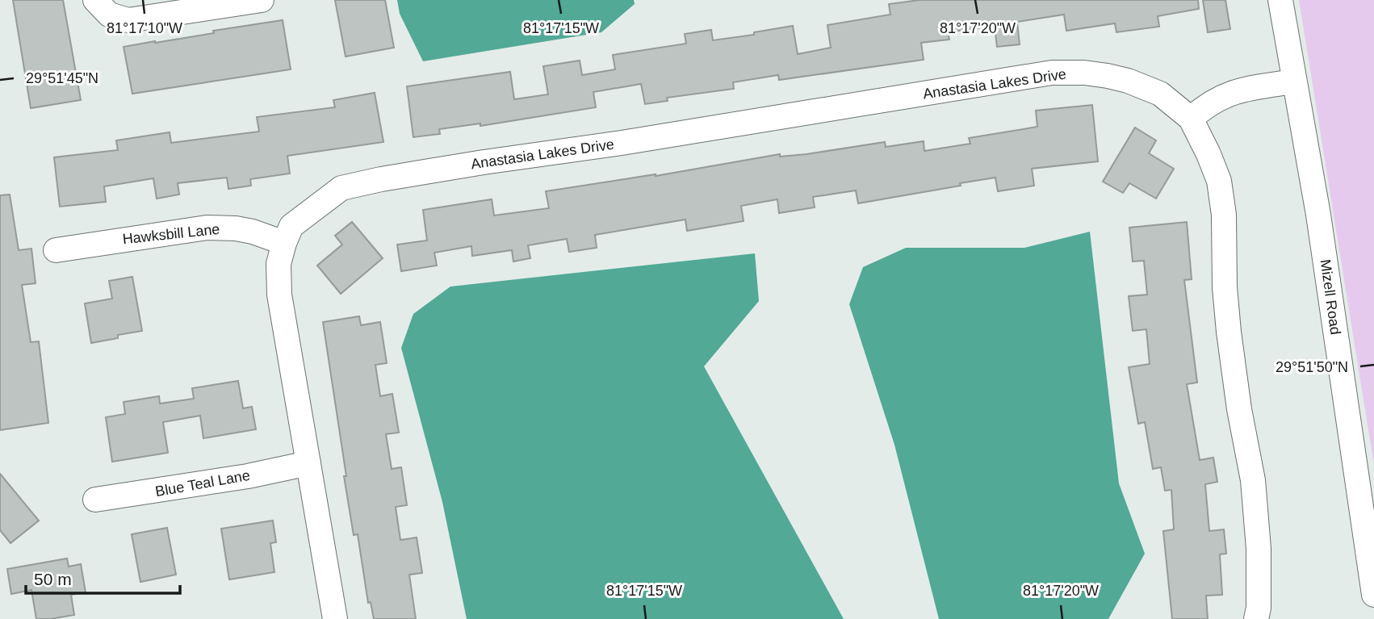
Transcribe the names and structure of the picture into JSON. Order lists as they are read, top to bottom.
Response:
{
  "streets": {
    "street": [
      "Anastasia Lakes Drive",
      "Hawksbill Lane",
      "Mizell Road",
      "Blue Teal Lane"
    ]
  },
  "crossings": [
    ["Anastasia Lakes Drive", "Hawksbill Lane"],
    ["Anastasia Lakes Drive", "Blue Teal Lane"]
  ],
  "scale_bar": "50 m",
  "coordinates": [
    "81°17'10\"W",
    "81°17'15\"W",
    "81°17'20\"W",
    "29°51'45\"N",
    "29°51'50\"N"
  ]
}
